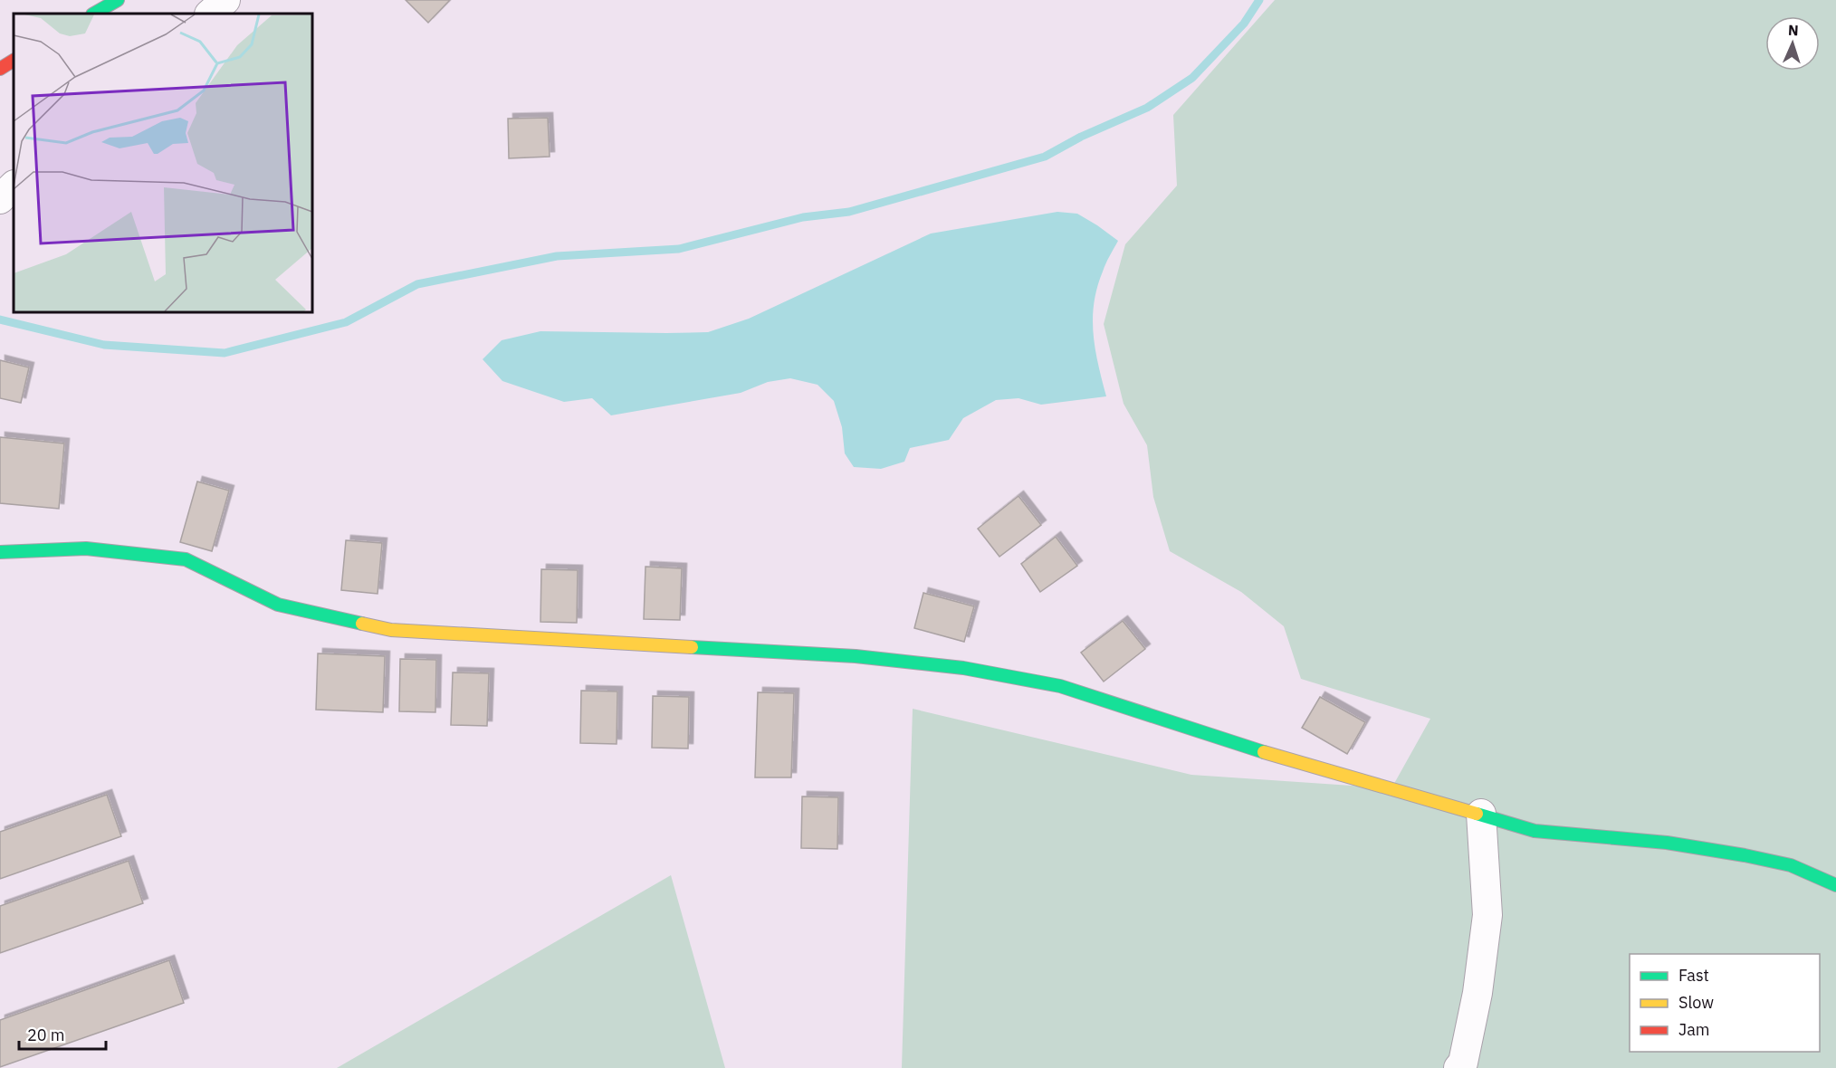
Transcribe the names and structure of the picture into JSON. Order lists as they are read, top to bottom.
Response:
{
  "legend": ["Fast", "Slow", "Jam"],
  "scale_bar": "20 m",
  "north": "top"
}
